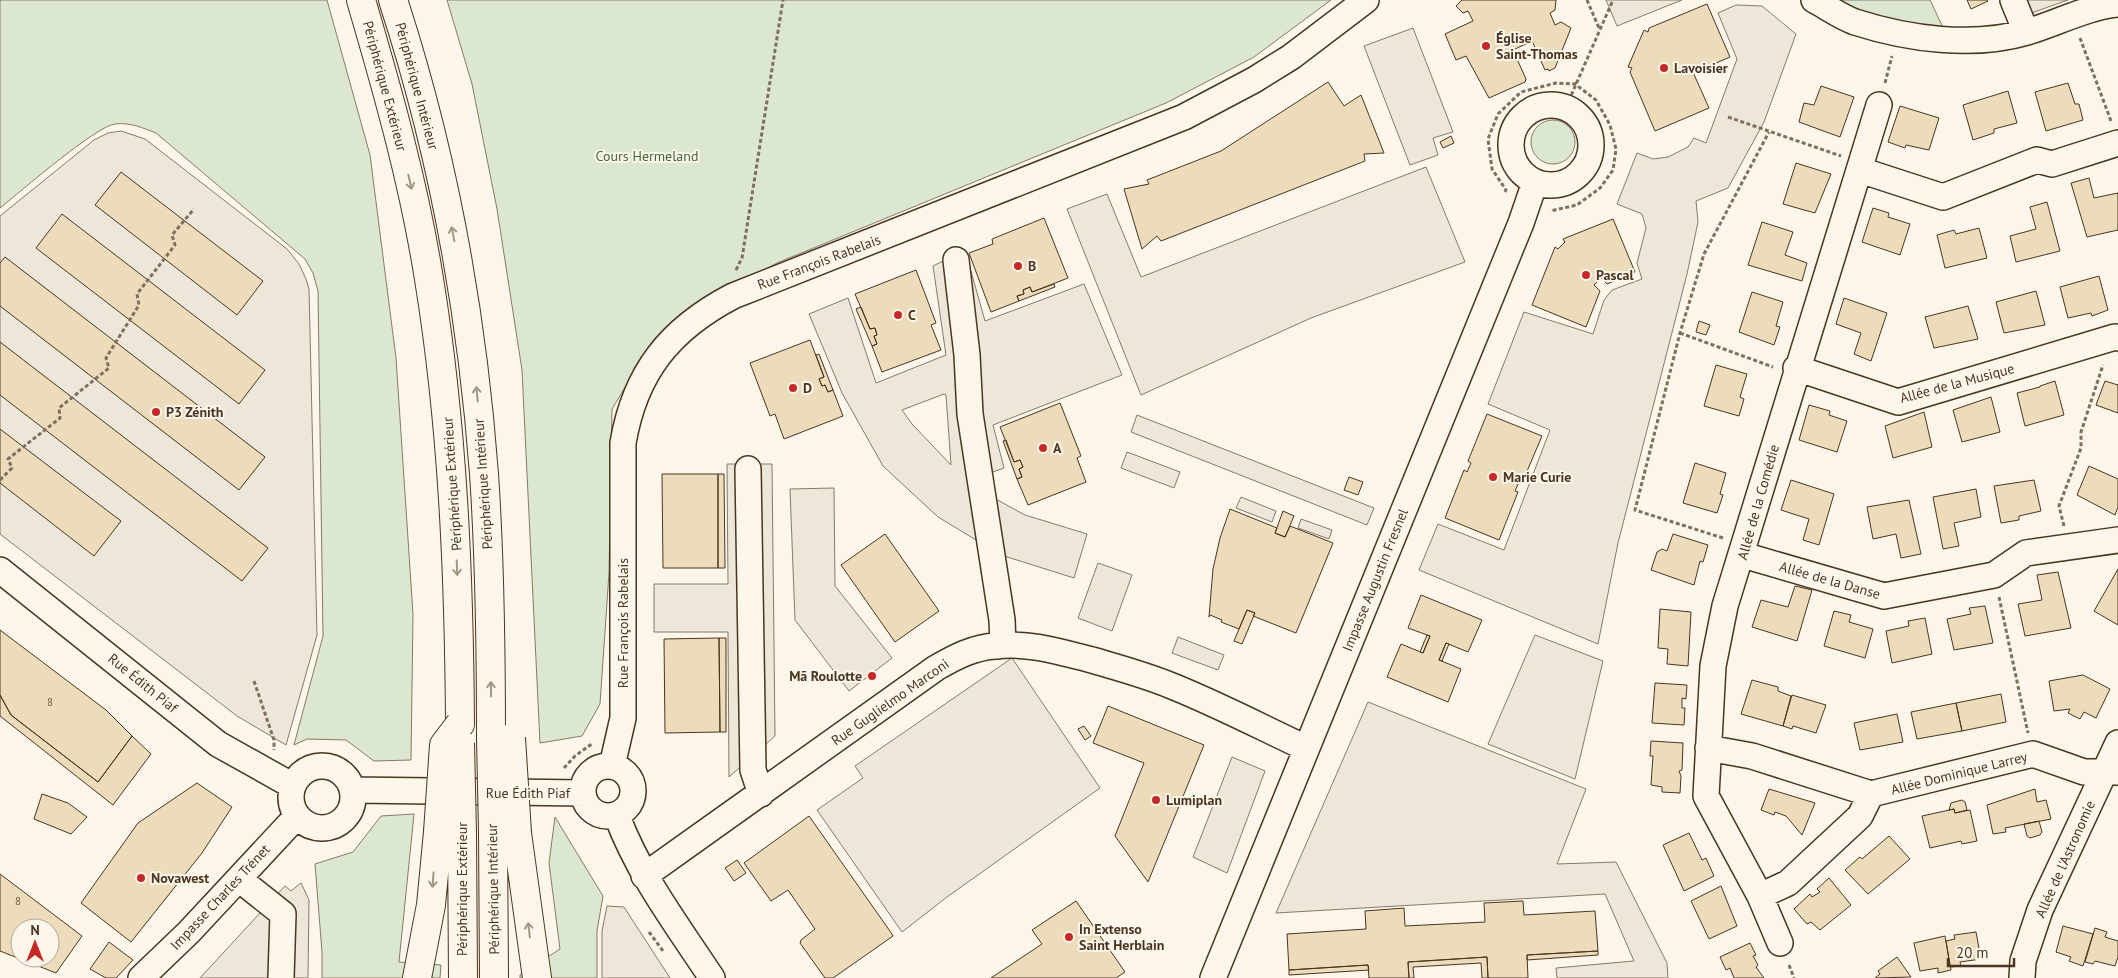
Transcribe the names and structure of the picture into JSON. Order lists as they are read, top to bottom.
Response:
{
  "streets": {
    "highway": ["Périphérique Extérieur", "Périphérique Intérieur"],
    "street": [
      "Rue François Rabelais",
      "Allée de la Musique",
      "Allée de la Comédie",
      "Impasse Augustin Fresnel",
      "Allée de la Danse",
      "Rue Édith Piaf",
      "Rue Guglielmo Marconi",
      "Allée Dominique Larrey",
      "Allée de l'Astronomie",
      "Impasse Charles Trénet"
    ]
  },
  "crossings": [
    ["Rue François Rabelais", "Rue Édith Piaf"],
    ["Allée de la Musique", "Allée de la Comédie"],
    ["Allée de la Comédie", "Allée de la Danse"],
    ["Allée de la Comédie", "Allée Dominique Larrey"],
    ["Impasse Augustin Fresnel", "Rue Guglielmo Marconi"],
    ["Rue Édith Piaf", "Impasse Charles Trénet"],
    ["Allée Dominique Larrey", "Allée de l'Astronomie"]
  ],
  "one_way": ["Périphérique Extérieur", "Périphérique Intérieur"],
  "parks": ["Cours Hermeland"],
  "places": [
    "Église Saint-Thomas",
    "Lavoisier",
    "B",
    "Pascal",
    "C",
    "D",
    "P3 Zénith",
    "A",
    "Marie Curie",
    "Mã Roulotte",
    "Lumiplan",
    "Novawest",
    "In Extenso Saint Herblain"
  ],
  "house_numbers": ["8", "8"],
  "scale_bar": "20 m",
  "north": "top"
}
